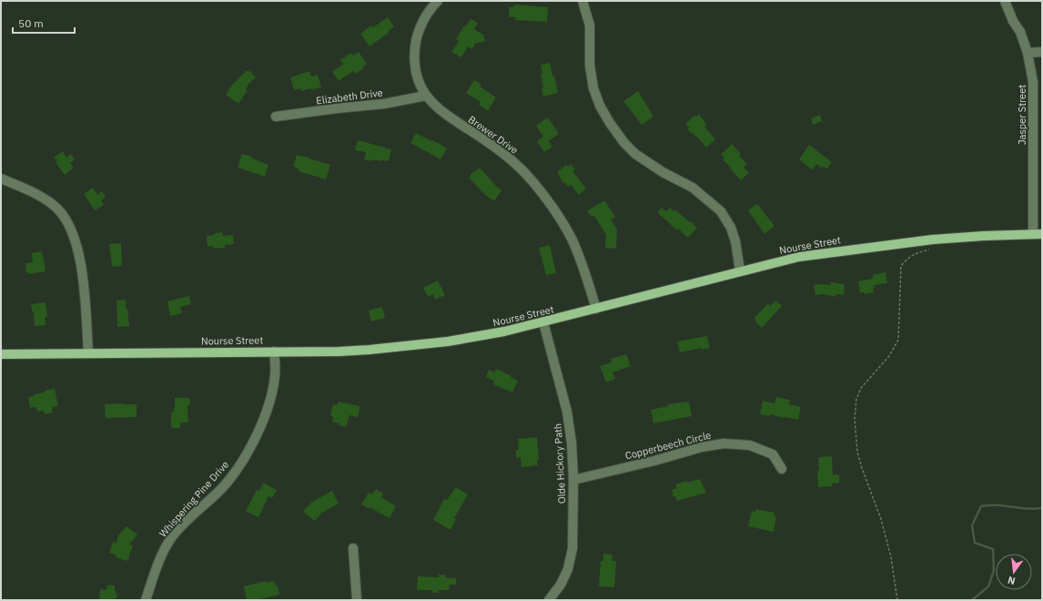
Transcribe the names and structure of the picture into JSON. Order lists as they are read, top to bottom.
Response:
{
  "streets": {
    "main road": ["Nourse Street"],
    "street": [
      "Elizabeth Drive",
      "Jasper Street",
      "Brewer Drive",
      "Copperbeech Circle",
      "Olde Hickory Path",
      "Whispering Pine Drive"
    ]
  },
  "crossings": [
    ["Elizabeth Drive", "Brewer Drive"],
    ["Jasper Street", "Nourse Street"],
    ["Brewer Drive", "Nourse Street"],
    ["Nourse Street", "Olde Hickory Path"],
    ["Nourse Street", "Whispering Pine Drive"],
    ["Copperbeech Circle", "Olde Hickory Path"]
  ],
  "scale_bar": "50 m",
  "north": "bottom"
}
